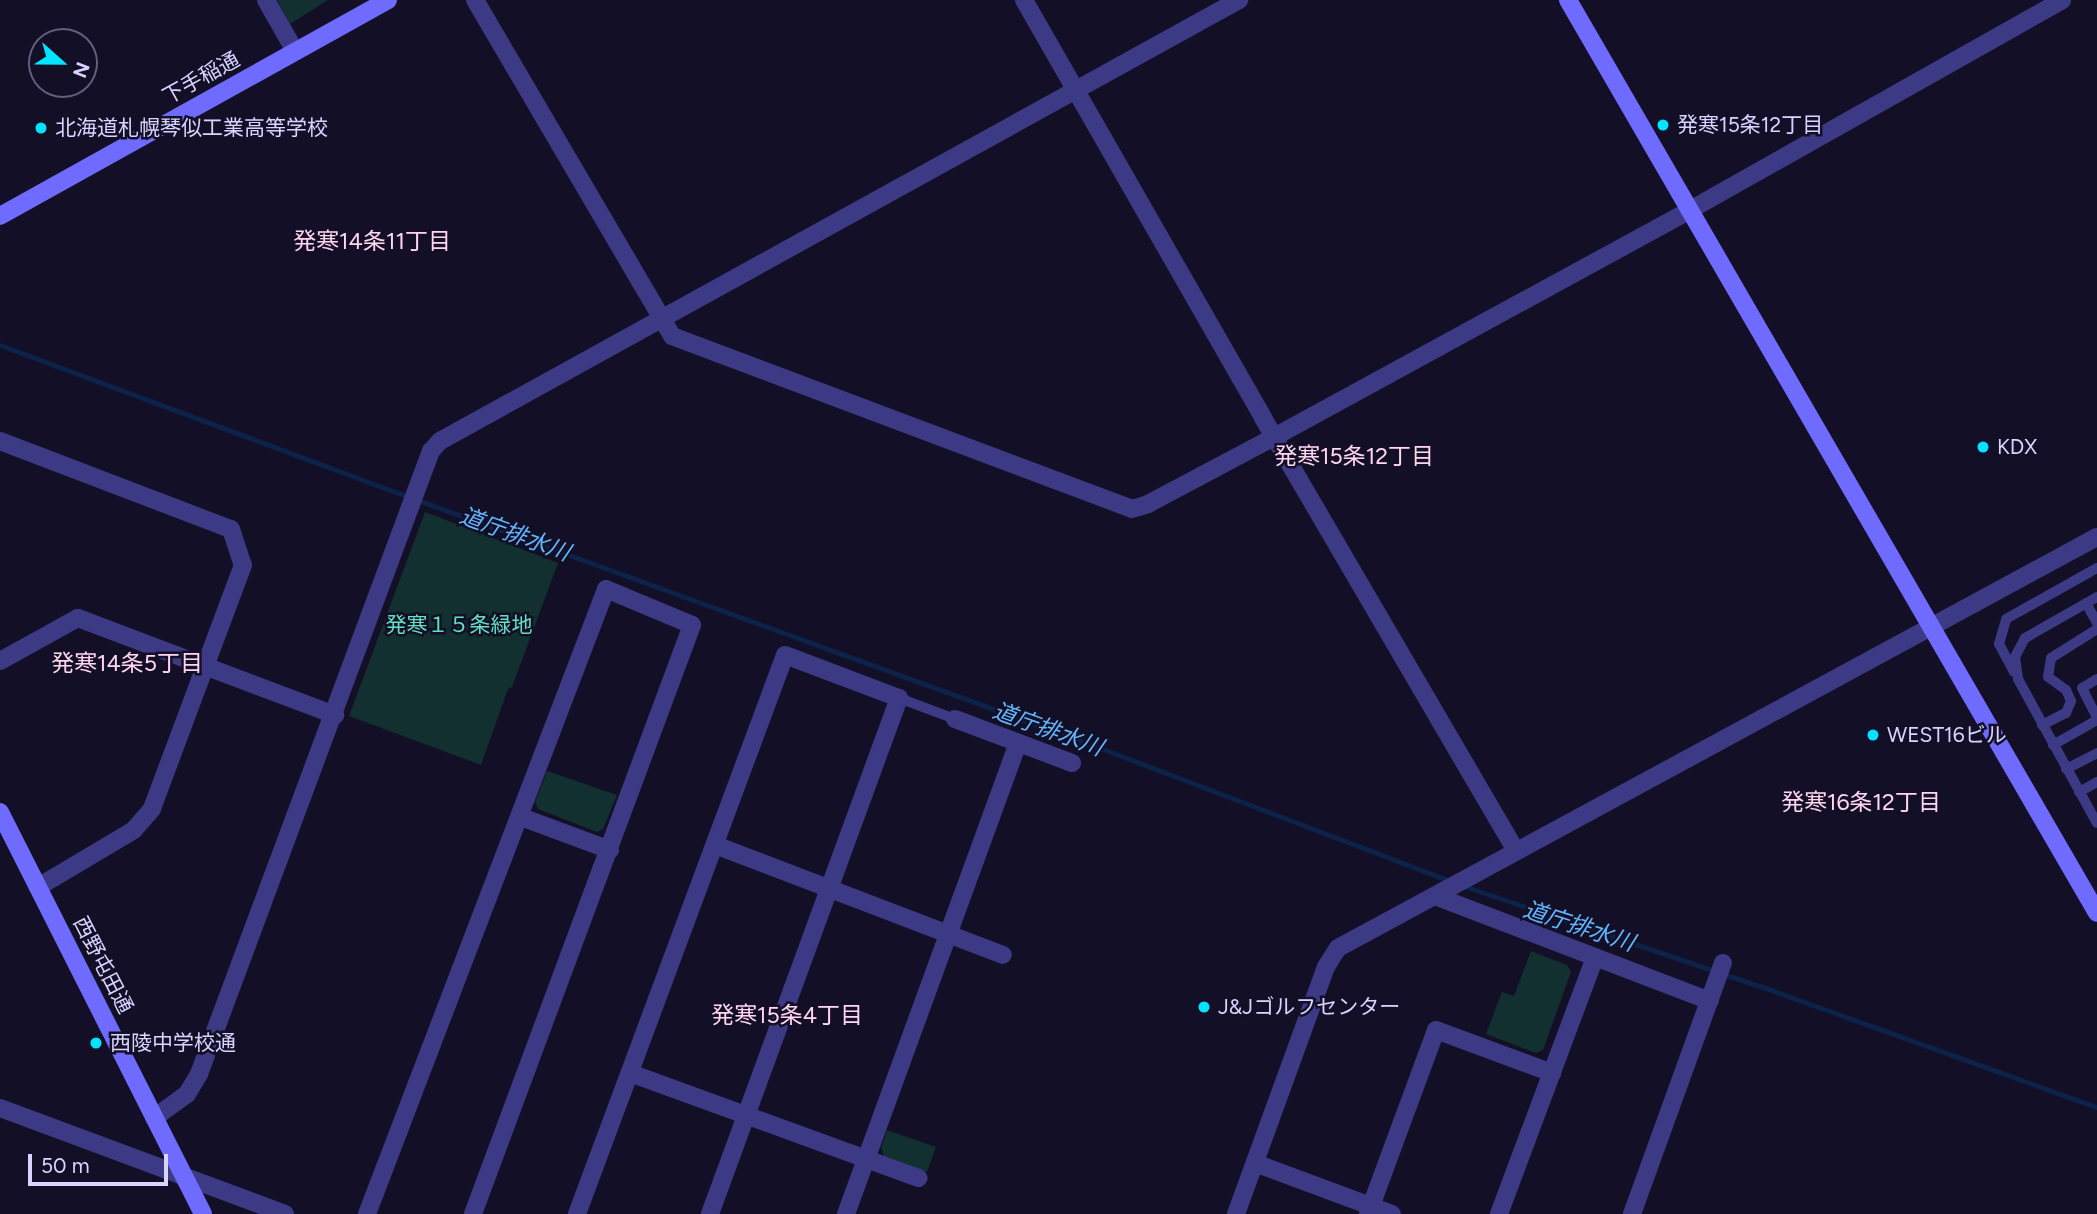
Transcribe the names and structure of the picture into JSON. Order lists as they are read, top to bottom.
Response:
{
  "streets": {
    "street": ["下手稲通", "西野屯田通"]
  },
  "districts": [
    "発寒14条11丁目",
    "発寒15条12丁目",
    "発寒14条5丁目",
    "発寒16条12丁目",
    "発寒15条4丁目"
  ],
  "water": ["道庁排水川"],
  "parks": ["発寒１５条緑地"],
  "places": [
    "発寒15条12丁目",
    "北海道札幌琴似工業高等学校",
    "KDX",
    "WEST16ビル",
    "J&Jゴルフセンター",
    "西陵中学校通"
  ],
  "scale_bar": "50 m",
  "north": "right"
}
